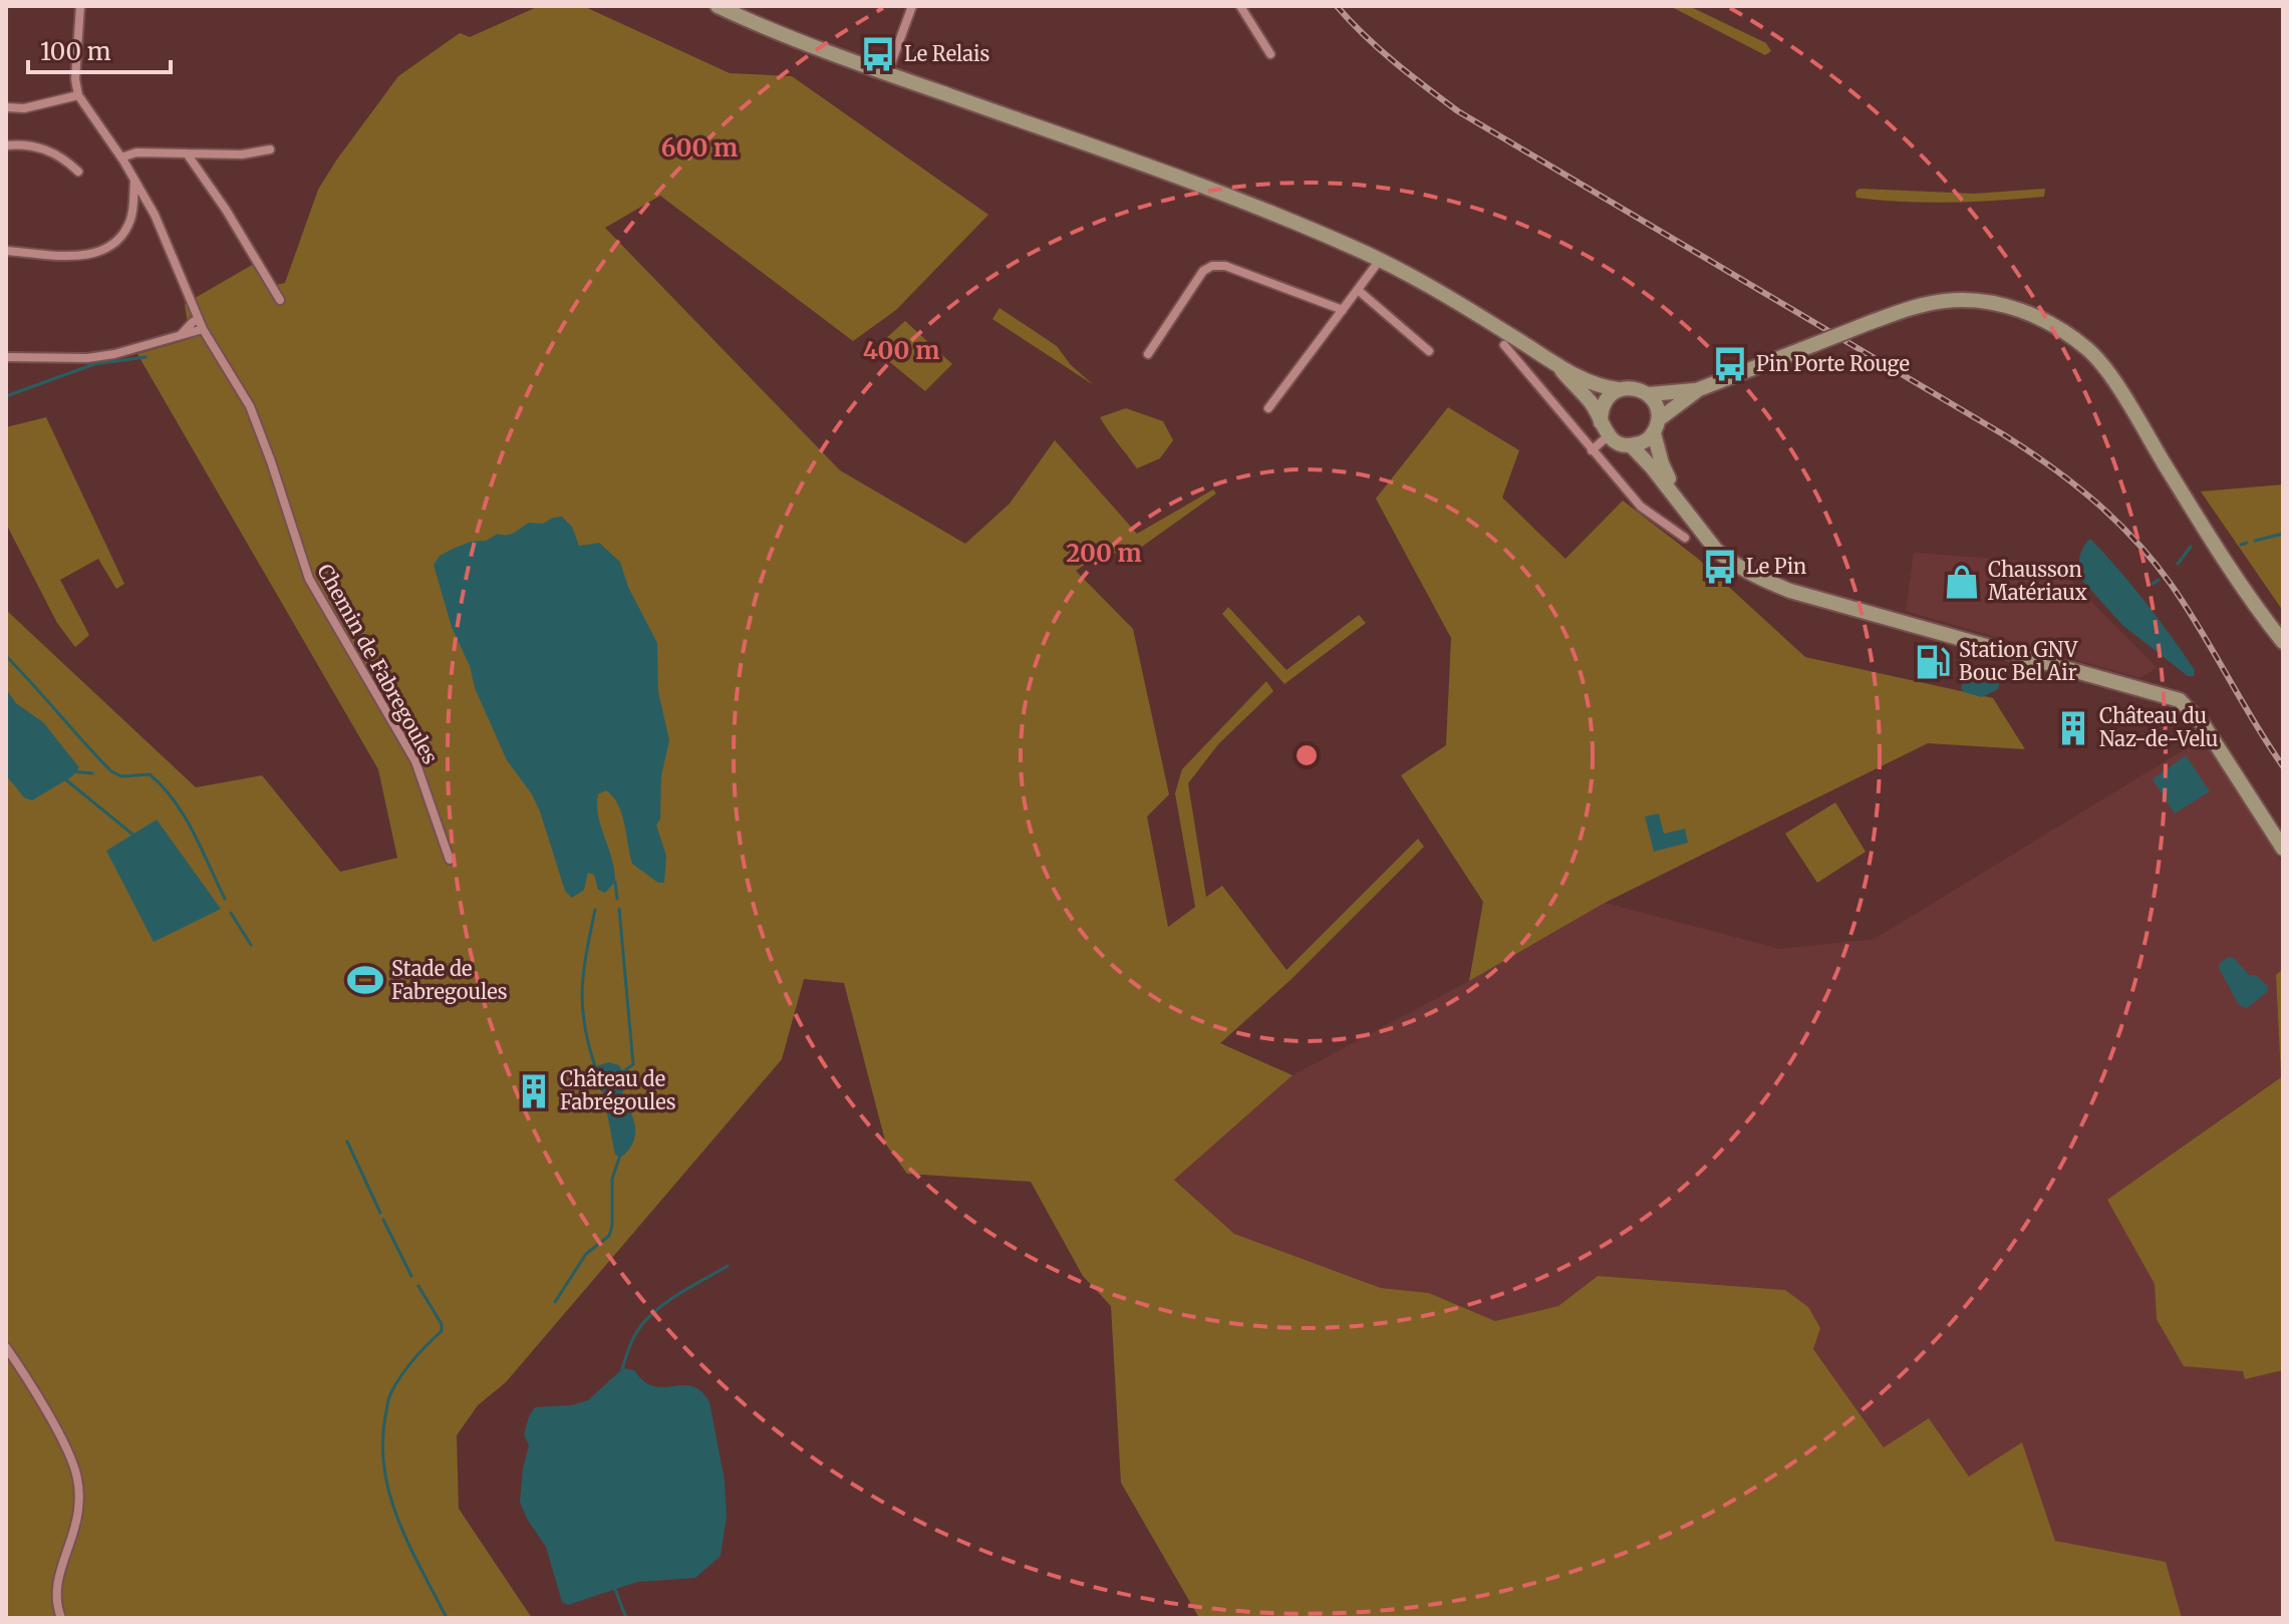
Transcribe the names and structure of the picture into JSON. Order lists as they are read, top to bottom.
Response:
{
  "streets": {
    "street": ["Chemin de Fabregoules"]
  },
  "places": {
    "bus stop": ["Le Relais", "Pin Porte Rouge", "Le Pin"],
    "shop": ["Chausson Matériaux"],
    "fuel station": ["Station GNV Bouc Bel Air"],
    "building": ["Château du Naz-de-Velu", "Château de Fabrégoules"],
    "sports": ["Stade de Fabregoules"]
  },
  "scale_bar": "100 m",
  "rings": ["600 m", "400 m", "200 m"]
}
